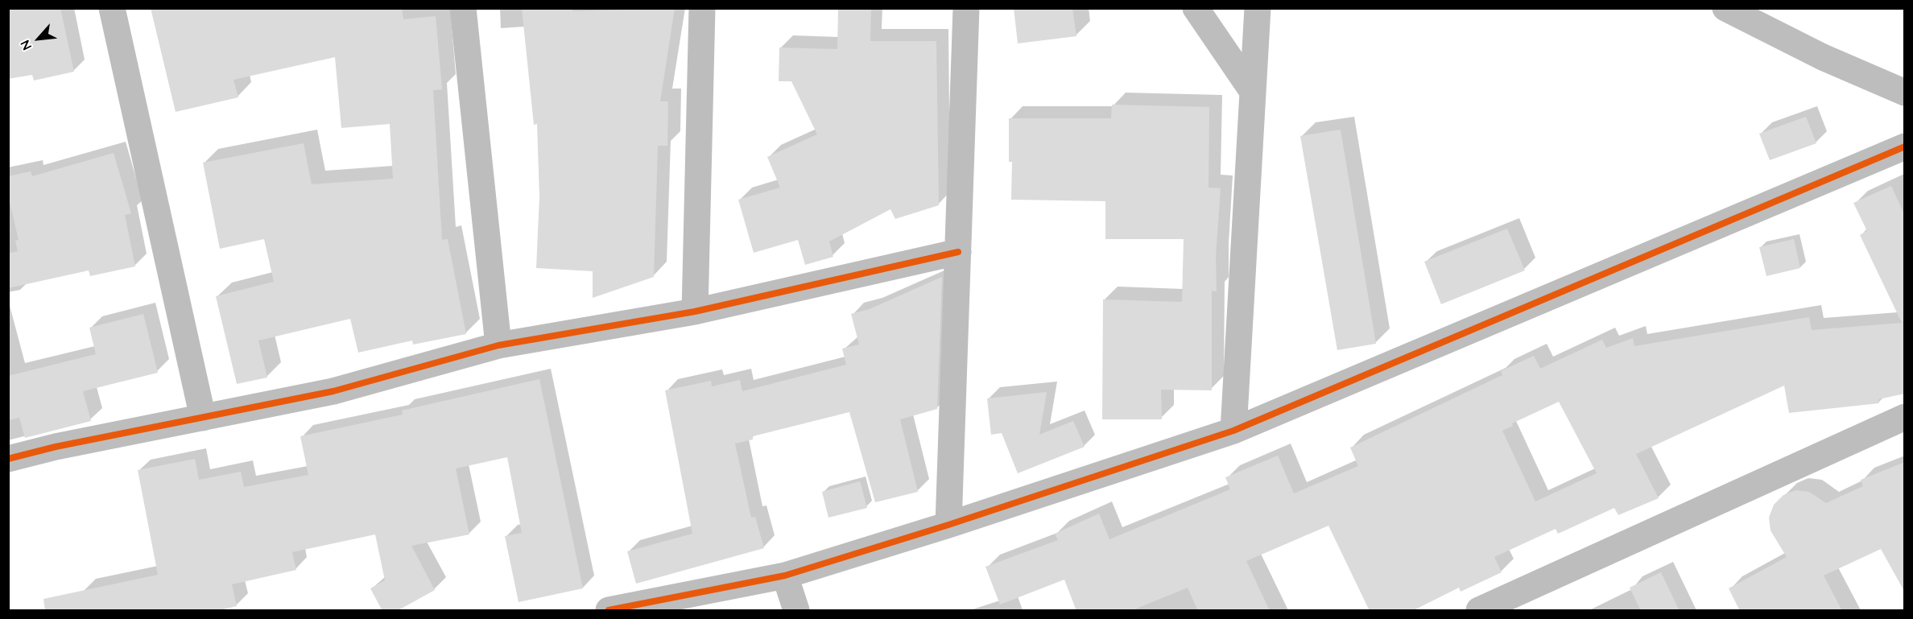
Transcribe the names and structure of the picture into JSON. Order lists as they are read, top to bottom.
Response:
{
  "north": "bottom left"
}
